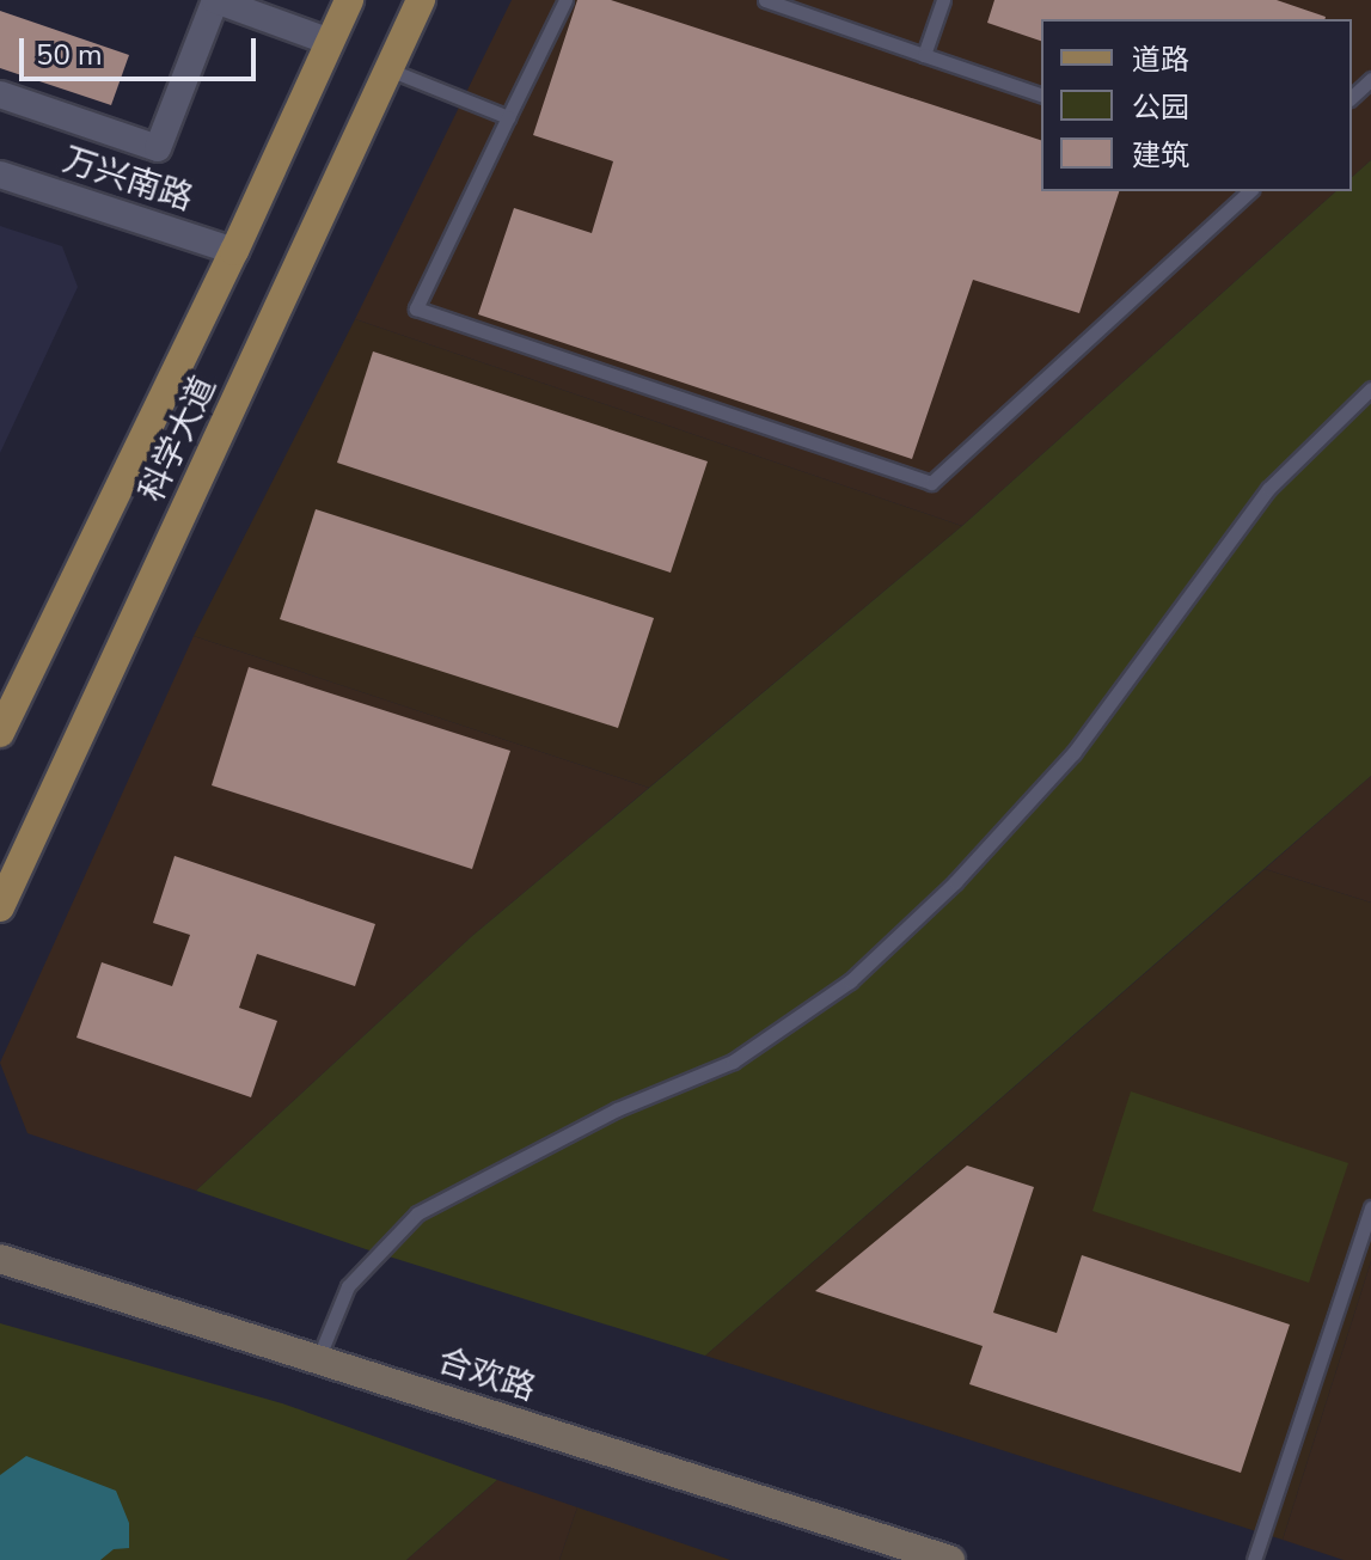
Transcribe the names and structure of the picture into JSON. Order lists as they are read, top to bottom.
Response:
{
  "streets": {
    "main road": ["科学大道"],
    "street": ["万兴南路", "合欢路"]
  },
  "crossings": [
    ["万兴南路", "科学大道"]
  ],
  "legend": ["道路", "公园", "建筑"],
  "scale_bar": "50 m"
}
